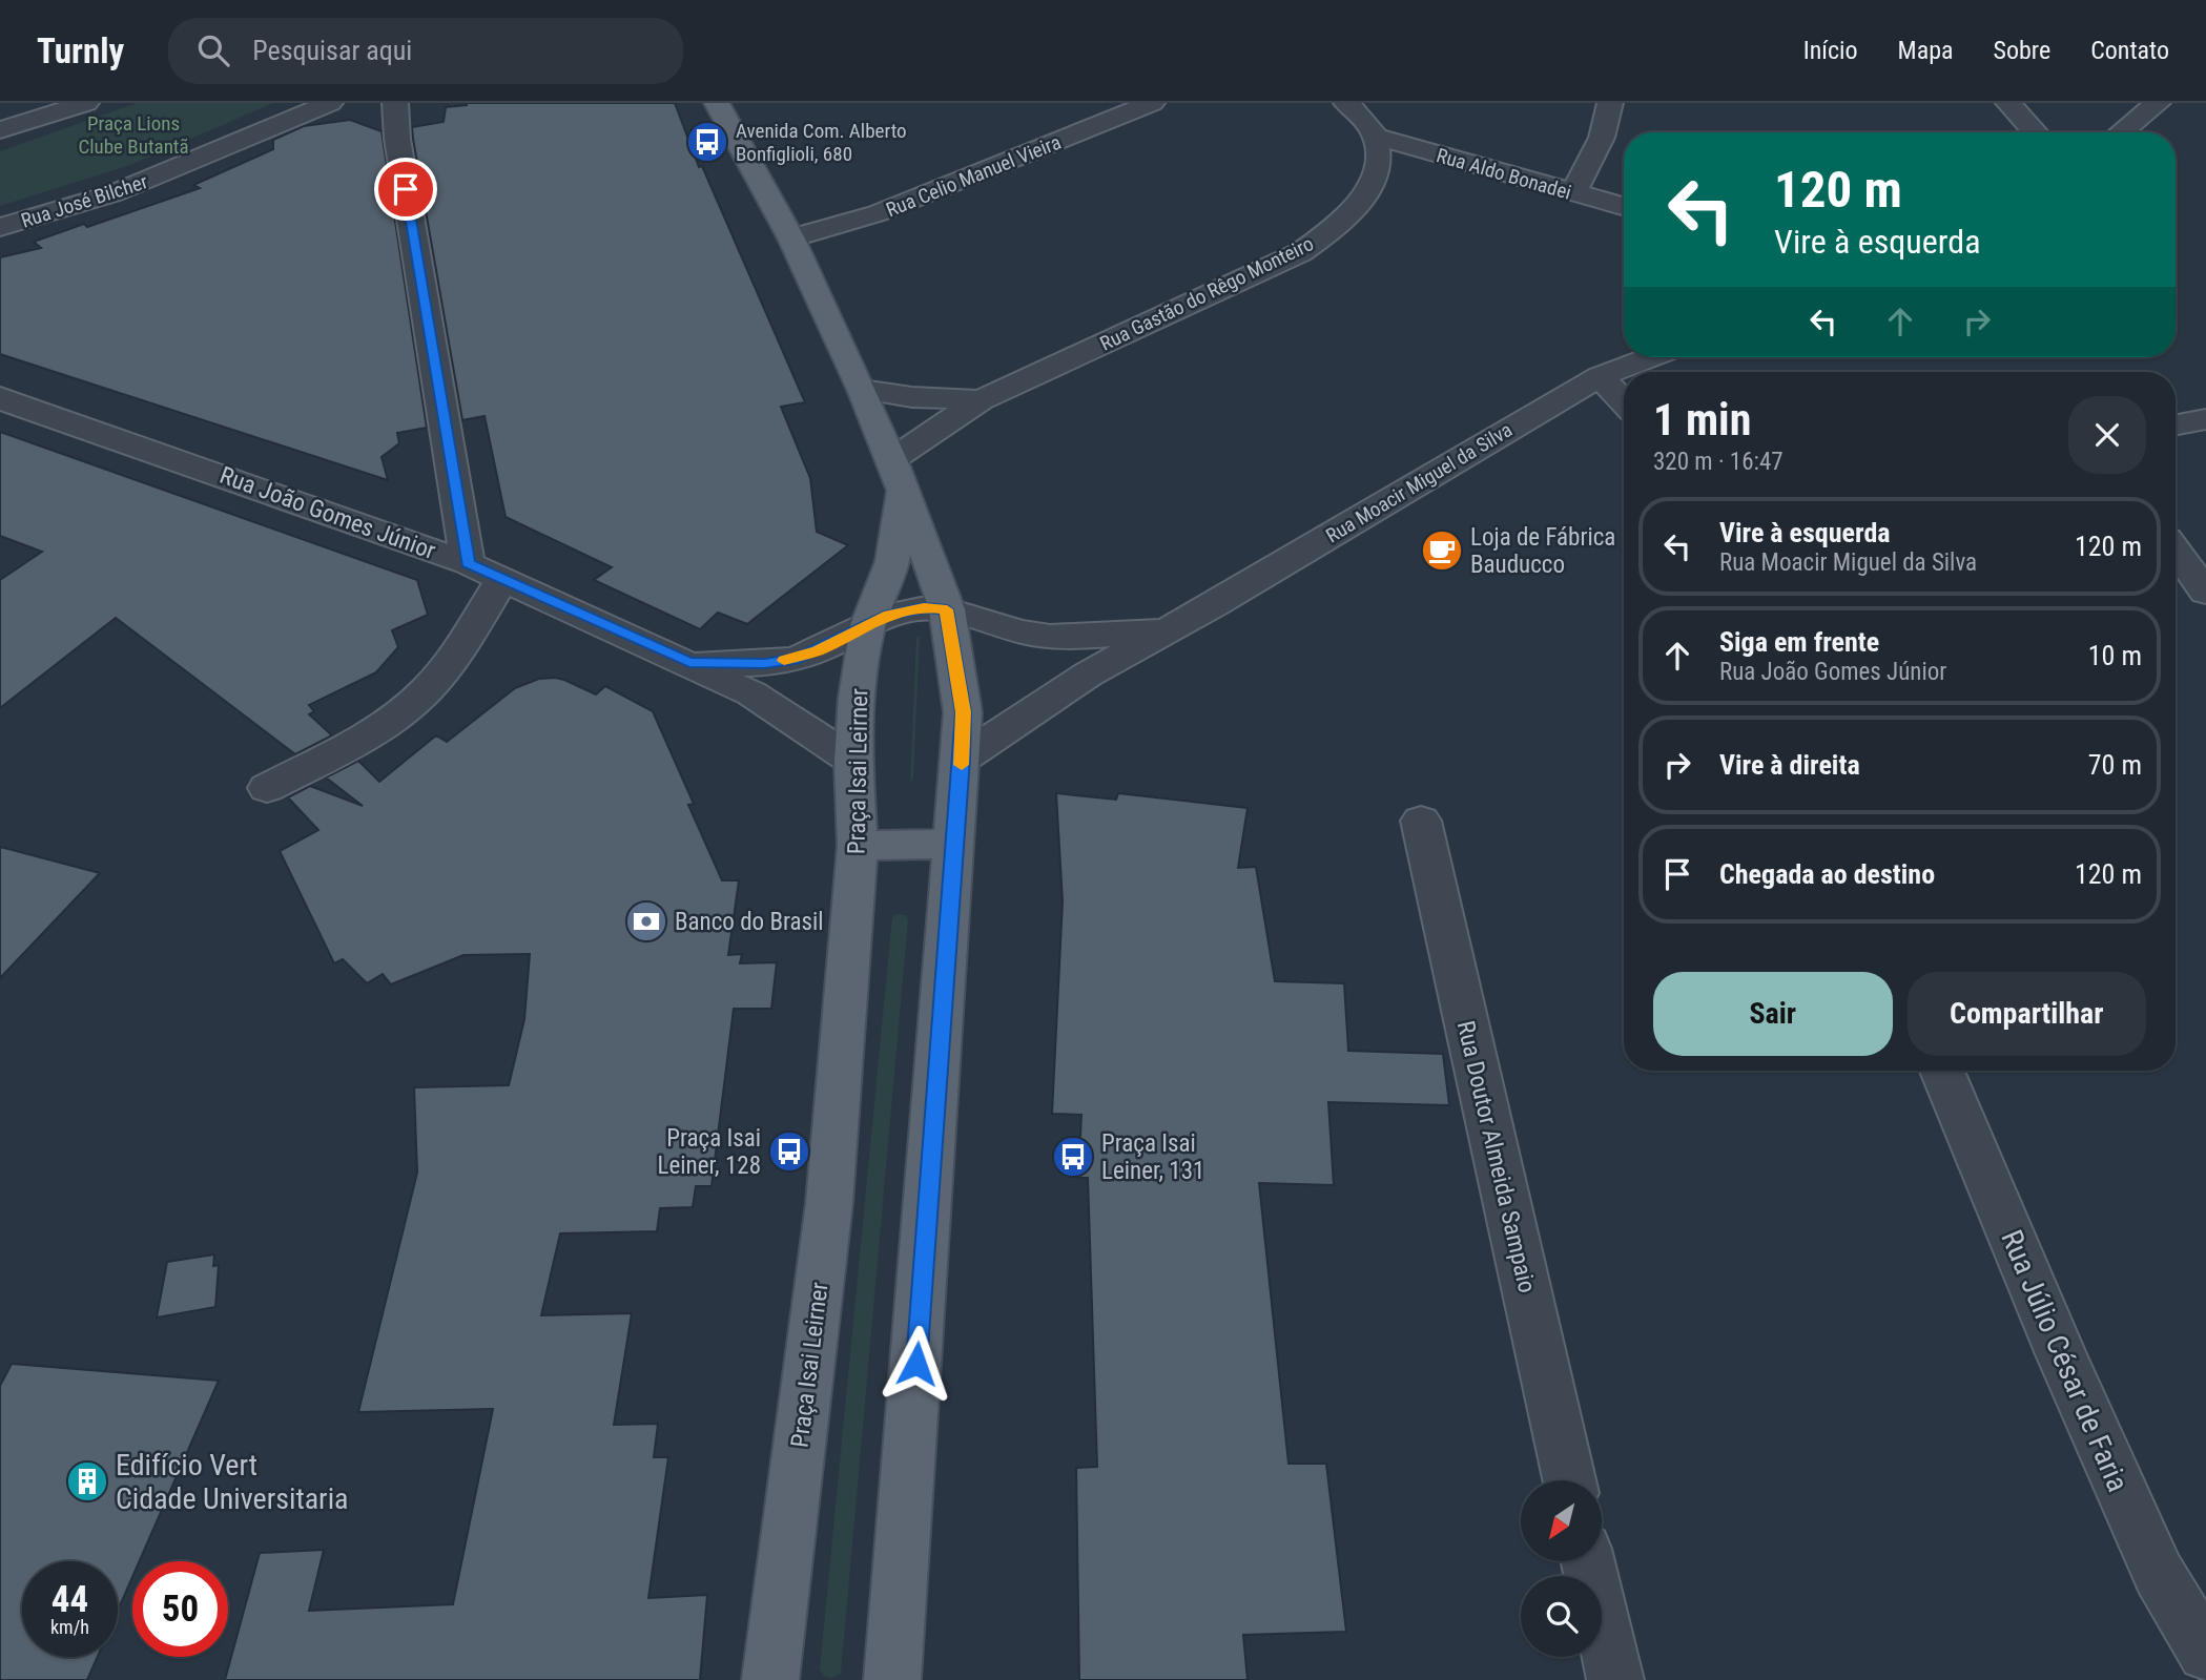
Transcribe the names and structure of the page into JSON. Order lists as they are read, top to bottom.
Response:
{
  "streets": {
    "main road": ["Praça Isai Leirner"],
    "street": [
      "Rua Aldo Bonadei",
      "Rua Celio Manuel Vieira",
      "Rua José Bilcher",
      "Rua Gastão do Rêgo Monteiro",
      "Rua Moacir Miguel da Silva",
      "Rua João Gomes Júnior",
      "Rua Doutor Almeida Sampaio",
      "Rua Júlio César de Faria"
    ]
  },
  "crossings": [
    ["Rua Aldo Bonadei", "Rua Gastão do Rêgo Monteiro"],
    ["Rua Gastão do Rêgo Monteiro", "Praça Isai Leirner"],
    ["Rua Moacir Miguel da Silva", "Rua João Gomes Júnior"],
    ["Rua Moacir Miguel da Silva", "Praça Isai Leirner"],
    ["Rua João Gomes Júnior", "Praça Isai Leirner"]
  ],
  "parks": ["Praça Lions Clube Butantã"],
  "places": {
    "bus stop": ["Avenida Com. Alberto Bonfiglioli, 680", "Praça Isai Leiner, 128", "Praça Isai Leiner, 131"],
    "cafe": ["Loja de Fábrica Bauducco"],
    "bank": ["Banco do Brasil"],
    "building": ["Edifício Vert Cidade Universitaria"]
  },
  "north": "bottom left",
  "page": {
    "header": "Turnly",
    "search": "Pesquisar aqui",
    "nav": [
      "Início",
      "Mapa",
      "Sobre",
      "Contato"
    ],
    "turn": ["120 m", "Vire à esquerda"],
    "heading": ["1 min", "320 m · 16:47"],
    "list": [
      {
        "name": "Vire à esquerda",
        "note": "Rua Moacir Miguel da Silva",
        "value": "120 m"
      },
      {
        "name": "Siga em frente",
        "note": "Rua João Gomes Júnior",
        "value": "10 m"
      },
      {
        "name": "Vire à direita",
        "value": "70 m"
      },
      {
        "name": "Chegada ao destino",
        "value": "120 m"
      }
    ],
    "buttons": ["Sair", "Compartilhar"],
    "speed": "44 km/h",
    "limit": "50"
  }
}
